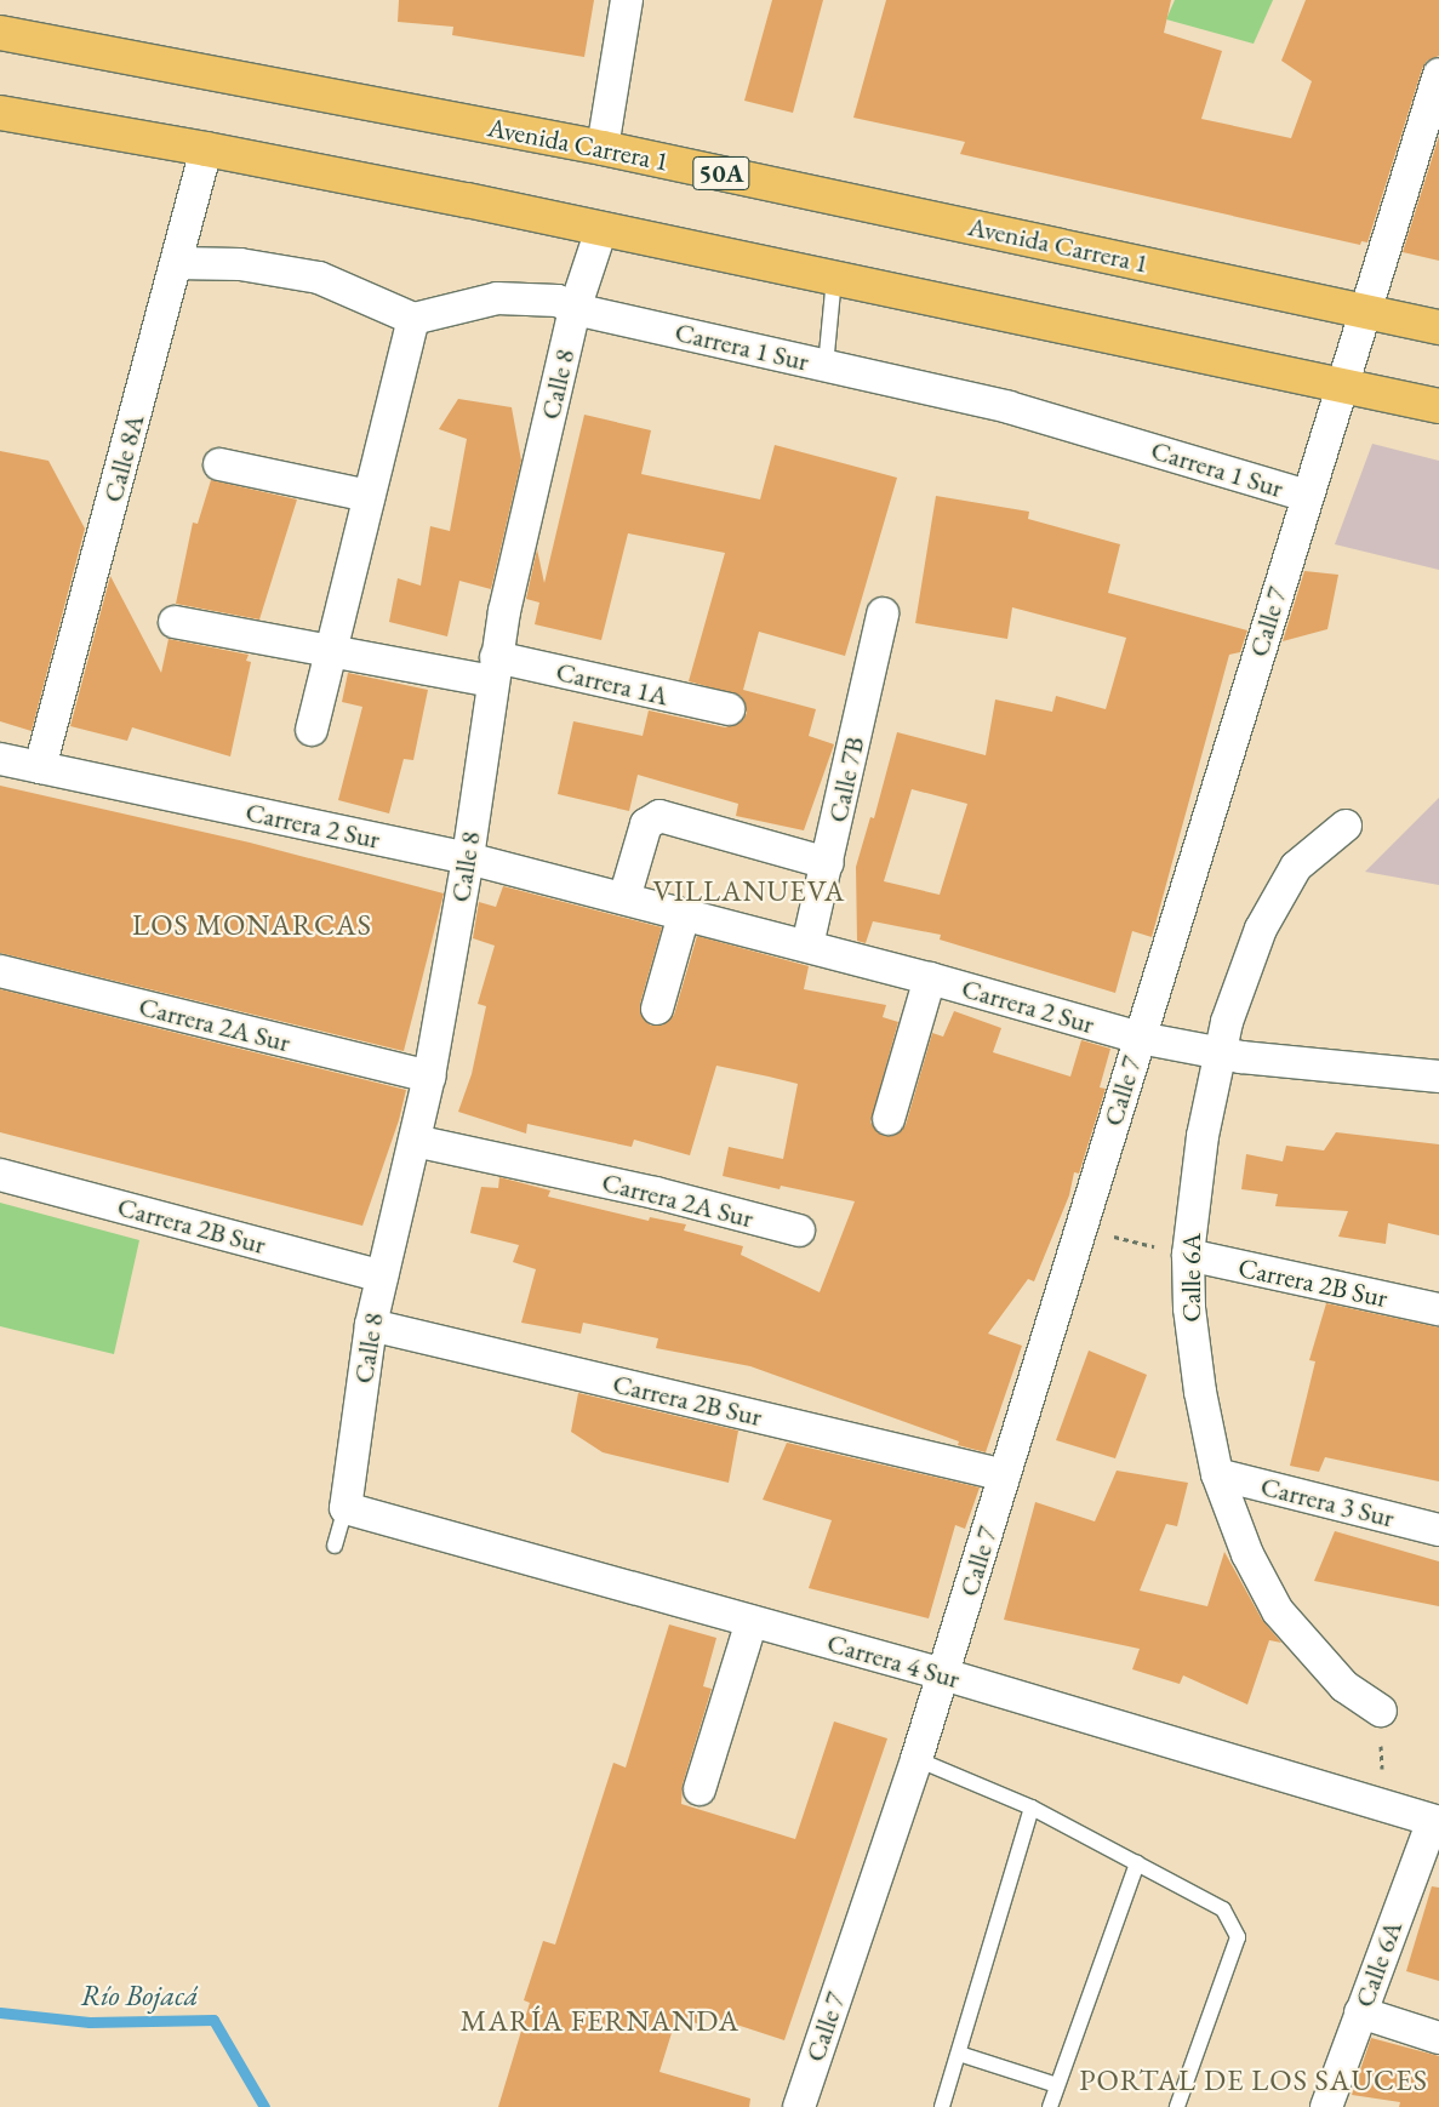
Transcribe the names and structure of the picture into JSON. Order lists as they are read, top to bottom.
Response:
{
  "streets": {
    "main road": ["Avenida Carrera 1", "50A"],
    "street": [
      "Carrera 1 Sur",
      "Calle 8",
      "Calle 8A",
      "Calle 7",
      "Carrera 1A",
      "Calle 7B",
      "Carrera 2 Sur",
      "Carrera 2A Sur",
      "Carrera 2B Sur",
      "Calle 6A",
      "Carrera 3 Sur",
      "Carrera 4 Sur"
    ]
  },
  "crossings": [
    ["Avenida Carrera 1", "Calle 7"],
    ["Carrera 1 Sur", "Calle 8"],
    ["Carrera 1 Sur", "Calle 7"],
    ["Calle 8", "Carrera 1A"],
    ["Calle 8", "Carrera 2 Sur"],
    ["Calle 8", "Carrera 2A Sur"],
    ["Calle 8", "Carrera 2B Sur"],
    ["Calle 8", "Carrera 4 Sur"],
    ["Calle 8A", "Carrera 2 Sur"],
    ["Calle 7", "Carrera 2 Sur"],
    ["Calle 7", "Carrera 2B Sur"],
    ["Calle 7", "Carrera 4 Sur"],
    ["Calle 7B", "Carrera 2 Sur"],
    ["Carrera 2 Sur", "Calle 6A"],
    ["Carrera 2B Sur", "Calle 6A"],
    ["Calle 6A", "Carrera 3 Sur"],
    ["Calle 6A", "Carrera 4 Sur"]
  ],
  "districts": [
    "VILLANUEVA",
    "LOS MONARCAS",
    "MARÍA FERNANDA",
    "PORTAL DE LOS SAUCES"
  ],
  "water": ["Río Bojacá"]
}
